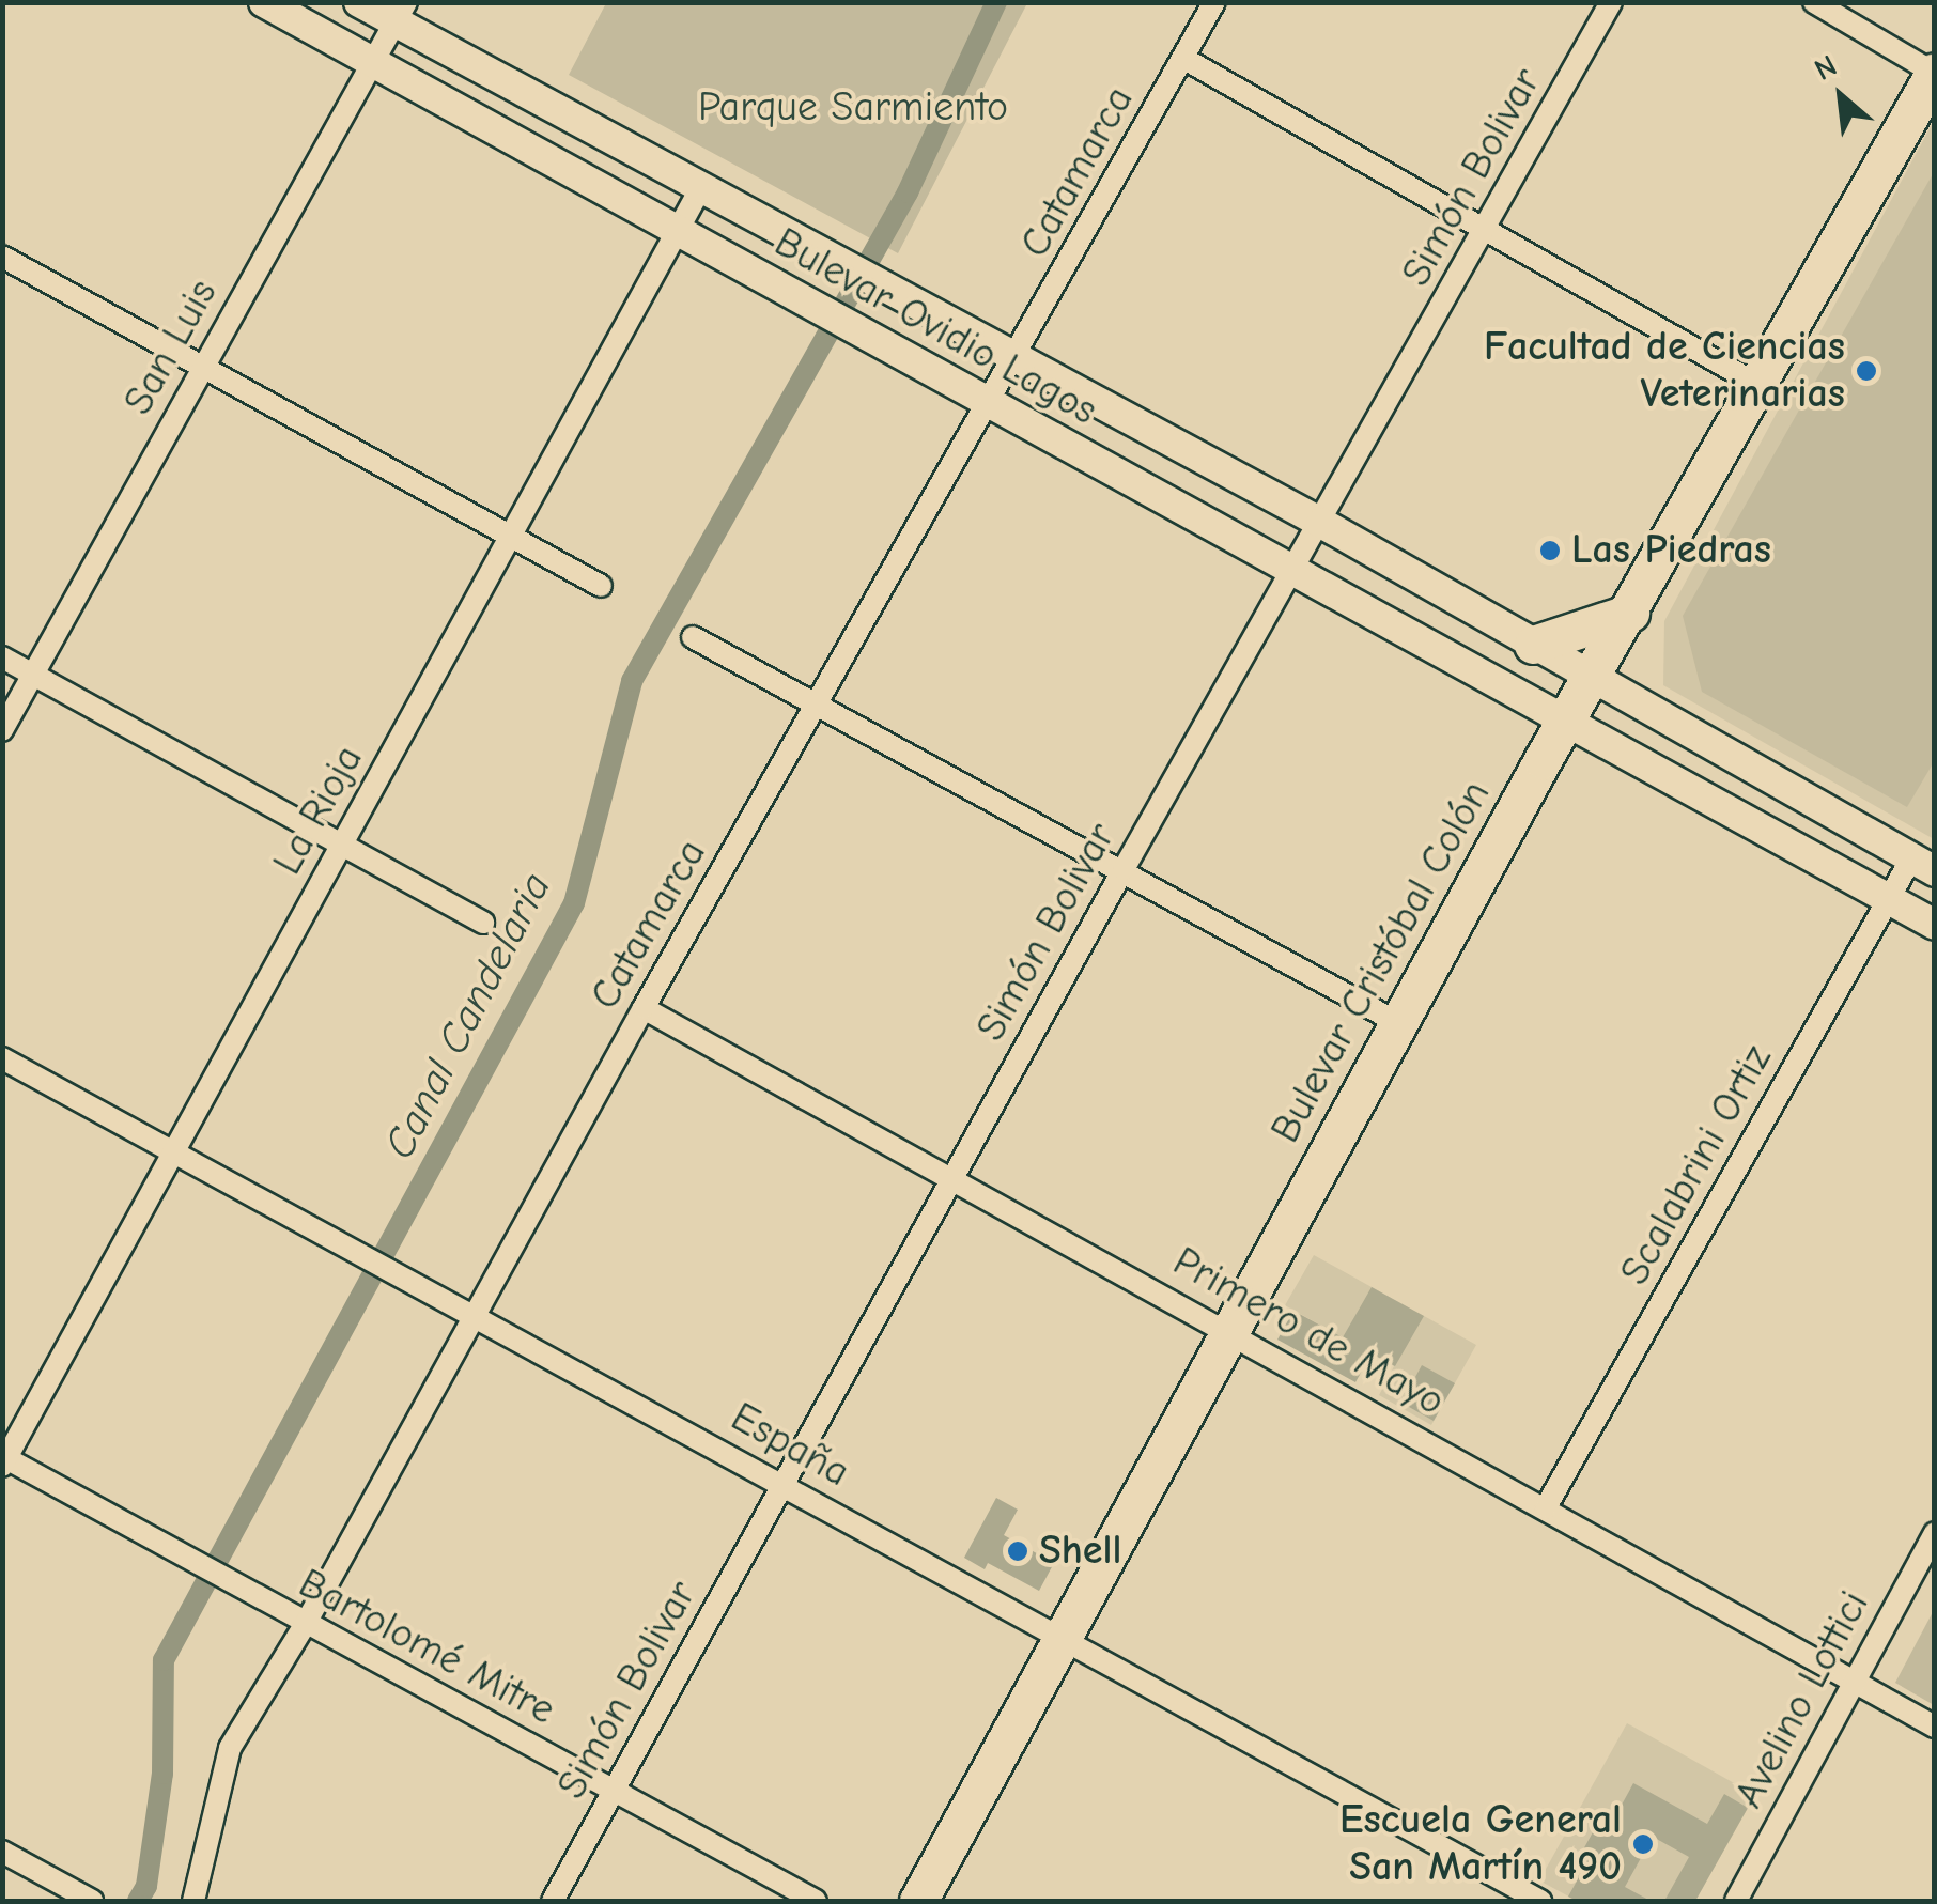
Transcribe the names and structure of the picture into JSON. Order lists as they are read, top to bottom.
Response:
{
  "streets": {
    "highway": ["Bulevar Cristóbal Colón"],
    "main road": ["Bulevar Ovidio Lagos"],
    "street": [
      "Catamarca",
      "Simón Bolivar",
      "San Luis",
      "La Rioja",
      "Scalabrini Ortiz",
      "Primero de Mayo",
      "España",
      "Bartolomé Mitre",
      "Avelino Lottici"
    ]
  },
  "crossings": [
    ["Catamarca", "Bulevar Ovidio Lagos"],
    ["Catamarca", "Primero de Mayo"],
    ["Catamarca", "España"],
    ["Catamarca", "Bartolomé Mitre"],
    ["Simón Bolivar", "Bulevar Ovidio Lagos"],
    ["Simón Bolivar", "Primero de Mayo"],
    ["Simón Bolivar", "España"],
    ["Simón Bolivar", "Bartolomé Mitre"],
    ["Bulevar Ovidio Lagos", "San Luis"],
    ["Bulevar Ovidio Lagos", "La Rioja"],
    ["Bulevar Ovidio Lagos", "Bulevar Cristóbal Colón"],
    ["Bulevar Ovidio Lagos", "Scalabrini Ortiz"],
    ["La Rioja", "España"],
    ["La Rioja", "Bartolomé Mitre"],
    ["Bulevar Cristóbal Colón", "Primero de Mayo"],
    ["Bulevar Cristóbal Colón", "España"],
    ["Scalabrini Ortiz", "Primero de Mayo"],
    ["Primero de Mayo", "Avelino Lottici"]
  ],
  "water": ["Canal Candelaria"],
  "parks": ["Parque Sarmiento"],
  "places": [
    "Facultad de Ciencias Veterinarias",
    "Las Piedras",
    "Shell",
    "Escuela General San Martín 490"
  ],
  "north": "top left"
}
